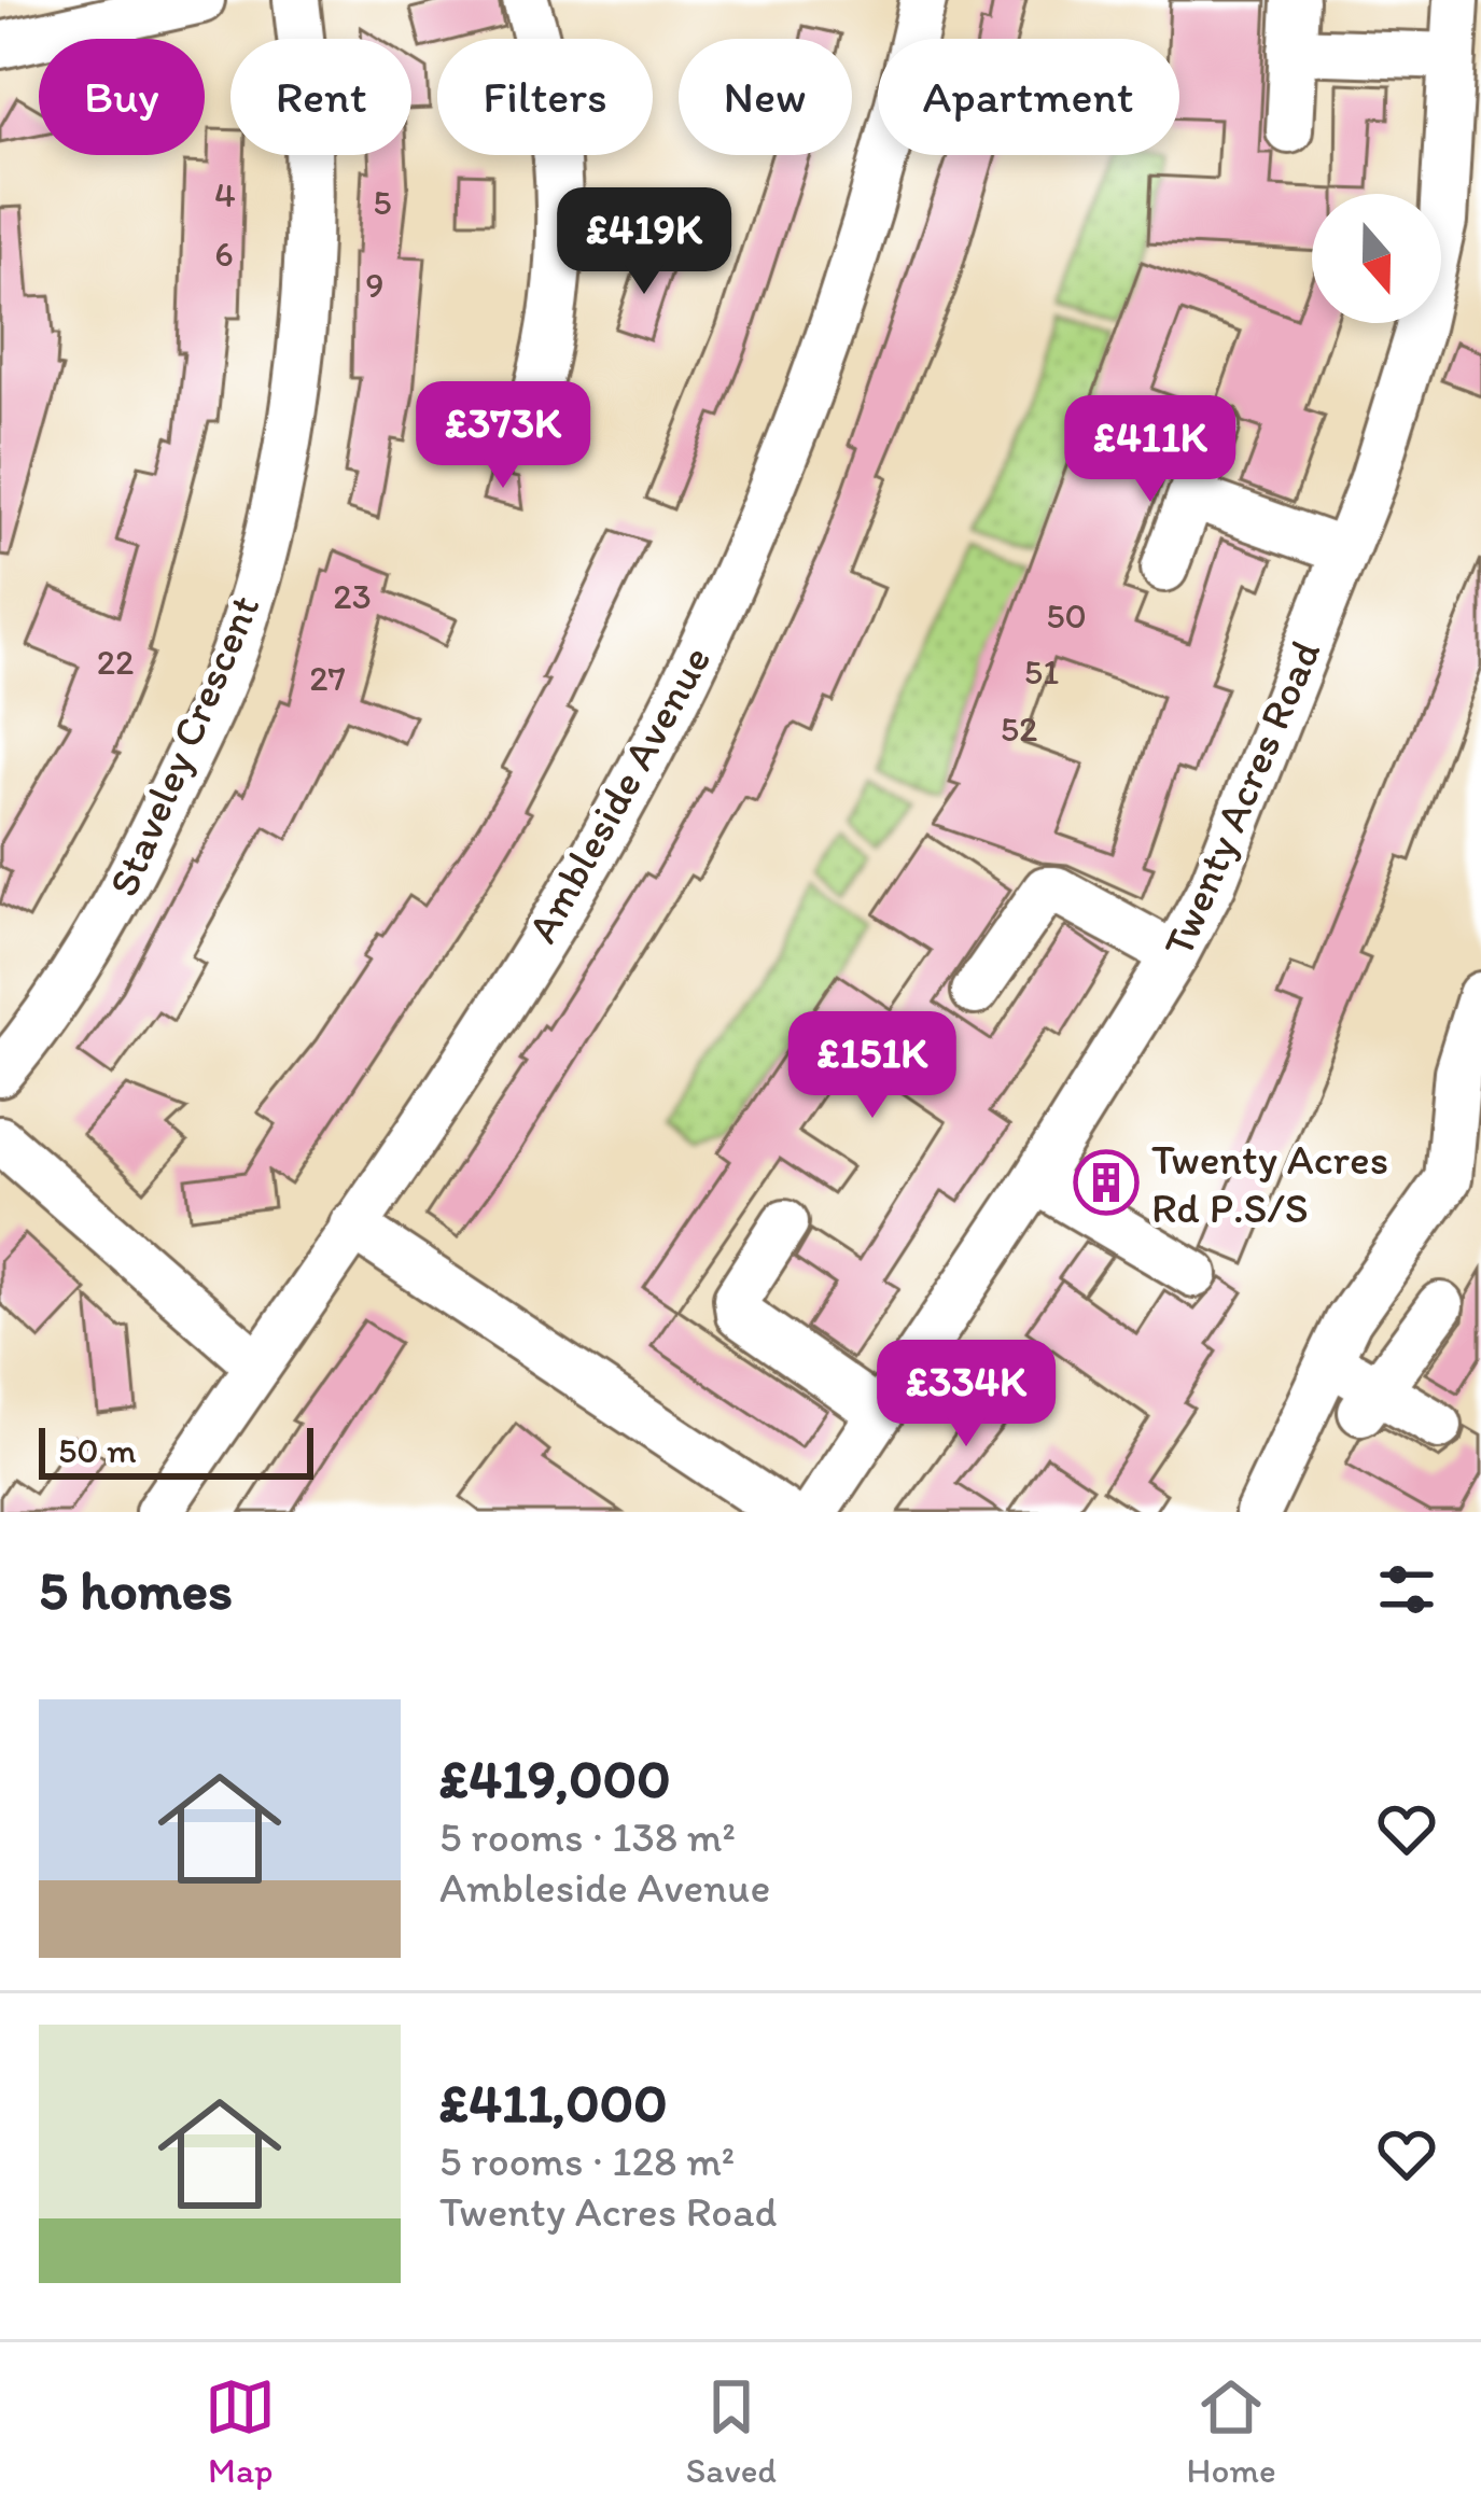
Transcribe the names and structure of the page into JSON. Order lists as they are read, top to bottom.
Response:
{
  "streets": {
    "street": ["Staveley Crescent", "Ambleside Avenue", "Twenty Acres Road"]
  },
  "places": {
    "building": ["Twenty Acres Rd P.S/S"]
  },
  "house_numbers": [
    "4",
    "5",
    "6",
    "9",
    "23",
    "50",
    "22",
    "51",
    "27",
    "52"
  ],
  "scale_bar": "50 m",
  "north": "bottom",
  "page": {
    "chip": [
      "Buy",
      "Rent",
      "Filters",
      "New",
      "Apartment"
    ],
    "price": [
      "£419K",
      "£373K",
      "£411K",
      "£151K",
      "£334K"
    ],
    "scale": "50 m",
    "heading": "5 homes",
    "list": [
      {
        "name": "£419,000",
        "note": "5 rooms · 138 m² · Ambleside Avenue"
      },
      {
        "name": "£411,000",
        "note": "5 rooms · 128 m² · Twenty Acres Road"
      }
    ],
    "tabs": ["Map", "Saved", "Home"]
  }
}
